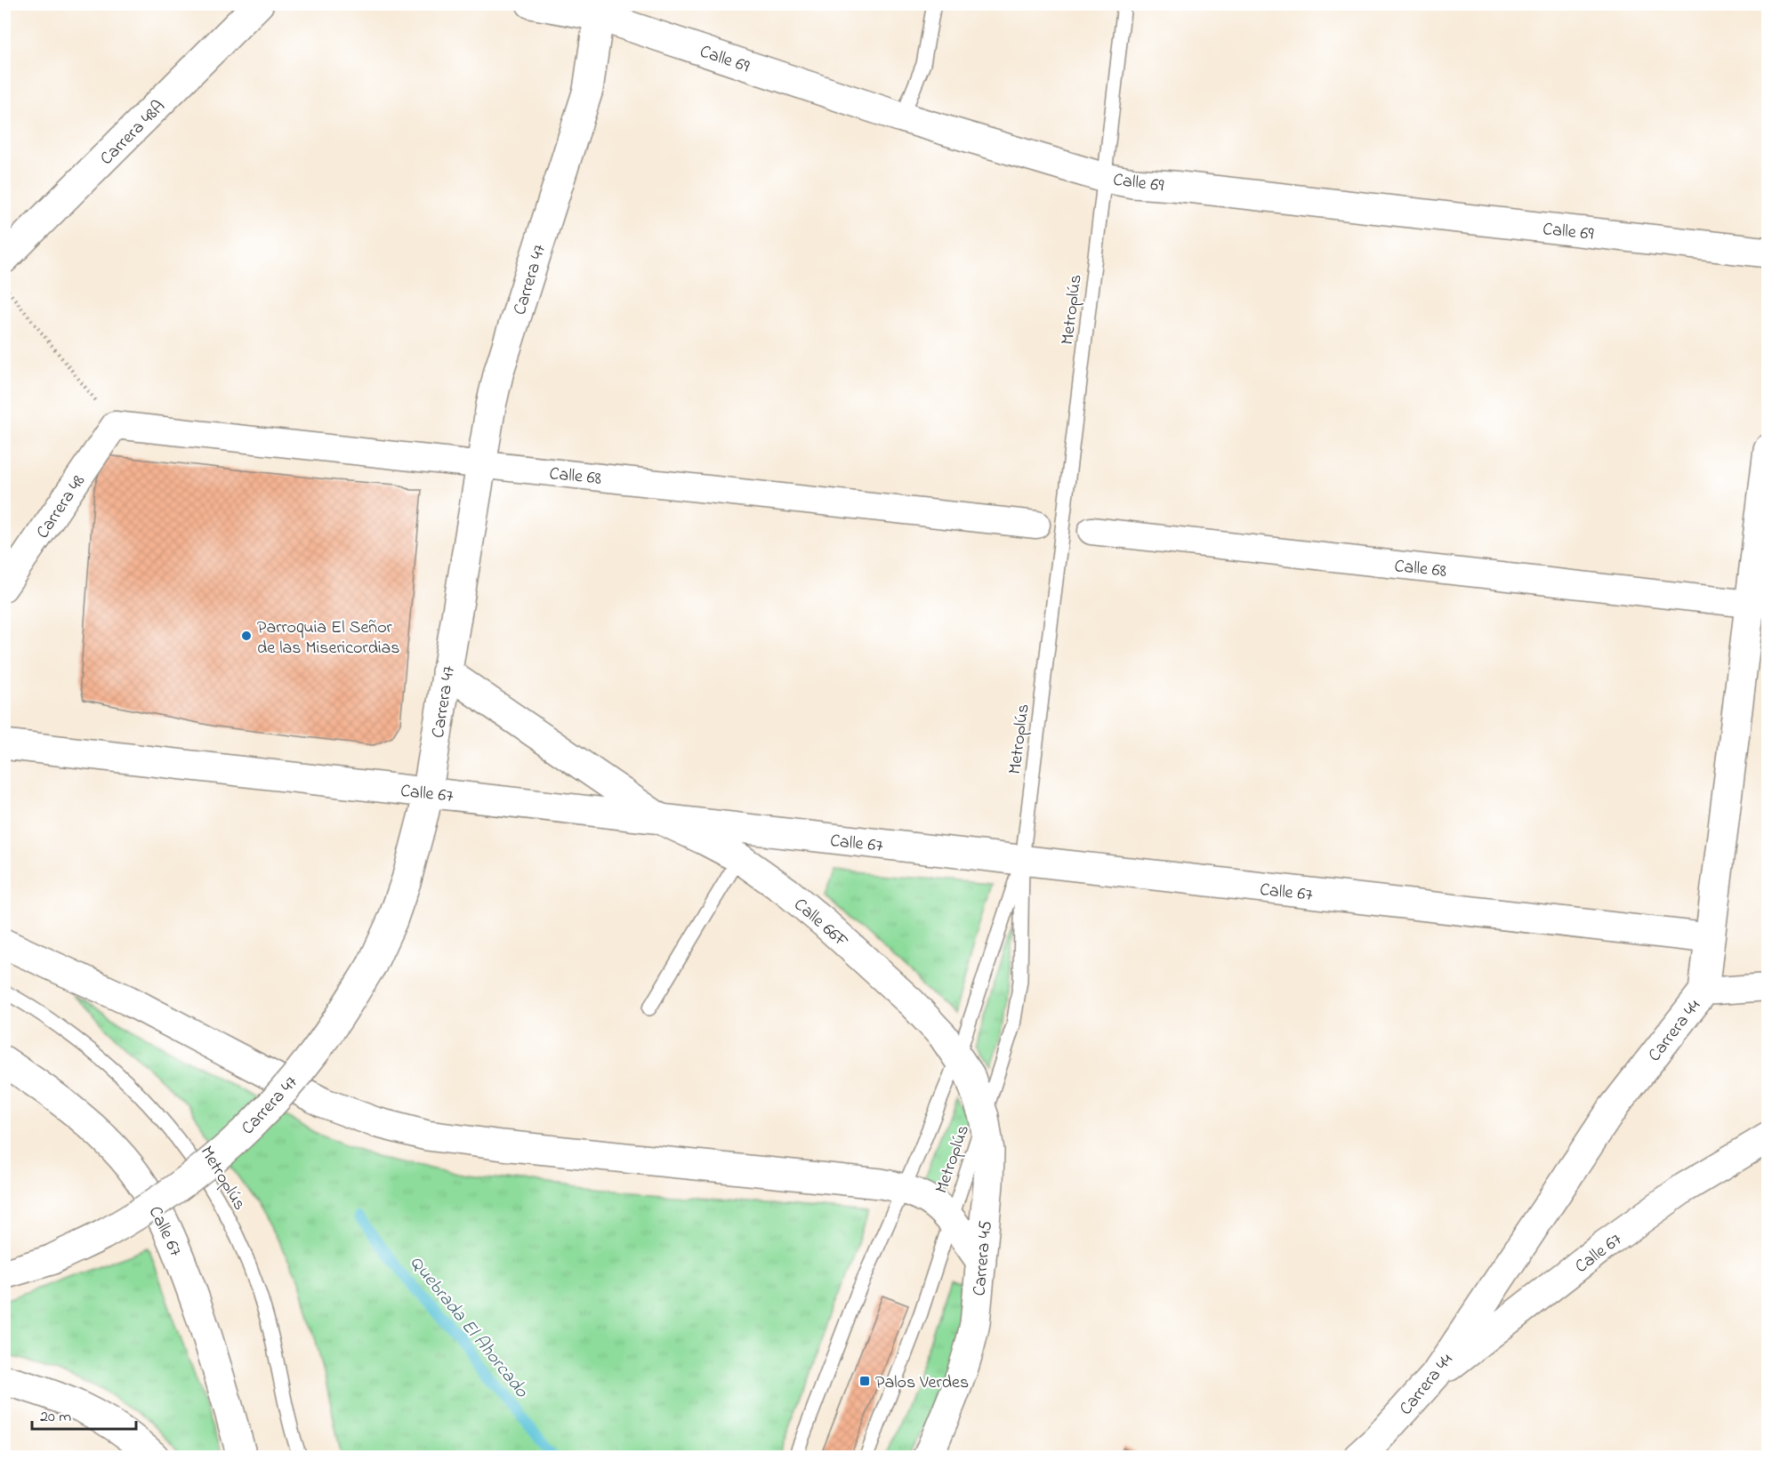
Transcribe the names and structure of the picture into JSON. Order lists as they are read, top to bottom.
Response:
{
  "streets": {
    "street": [
      "Calle 69",
      "Carrera 48A",
      "Carrera 47",
      "Calle 68",
      "Carrera 48",
      "Calle 67",
      "Calle 66F",
      "Carrera 44",
      "Carrera 45"
    ],
    "lane": ["Metroplús"]
  },
  "crossings": [
    ["Calle 69", "Carrera 47"],
    ["Calle 69", "Metroplús"],
    ["Carrera 47", "Calle 68"],
    ["Carrera 47", "Calle 67"],
    ["Metroplús", "Calle 67"],
    ["Metroplús", "Carrera 45"],
    ["Calle 68", "Carrera 48"],
    ["Calle 68", "Carrera 44"],
    ["Calle 67", "Calle 66F"],
    ["Calle 67", "Carrera 44"],
    ["Calle 66F", "Carrera 45"]
  ],
  "water": ["Quebrada El Ahorcado"],
  "places": {
    "other": ["Parroquia El Señor de las Misericordias"],
    "transit": ["Palos Verdes"]
  },
  "scale_bar": "20 m"
}
